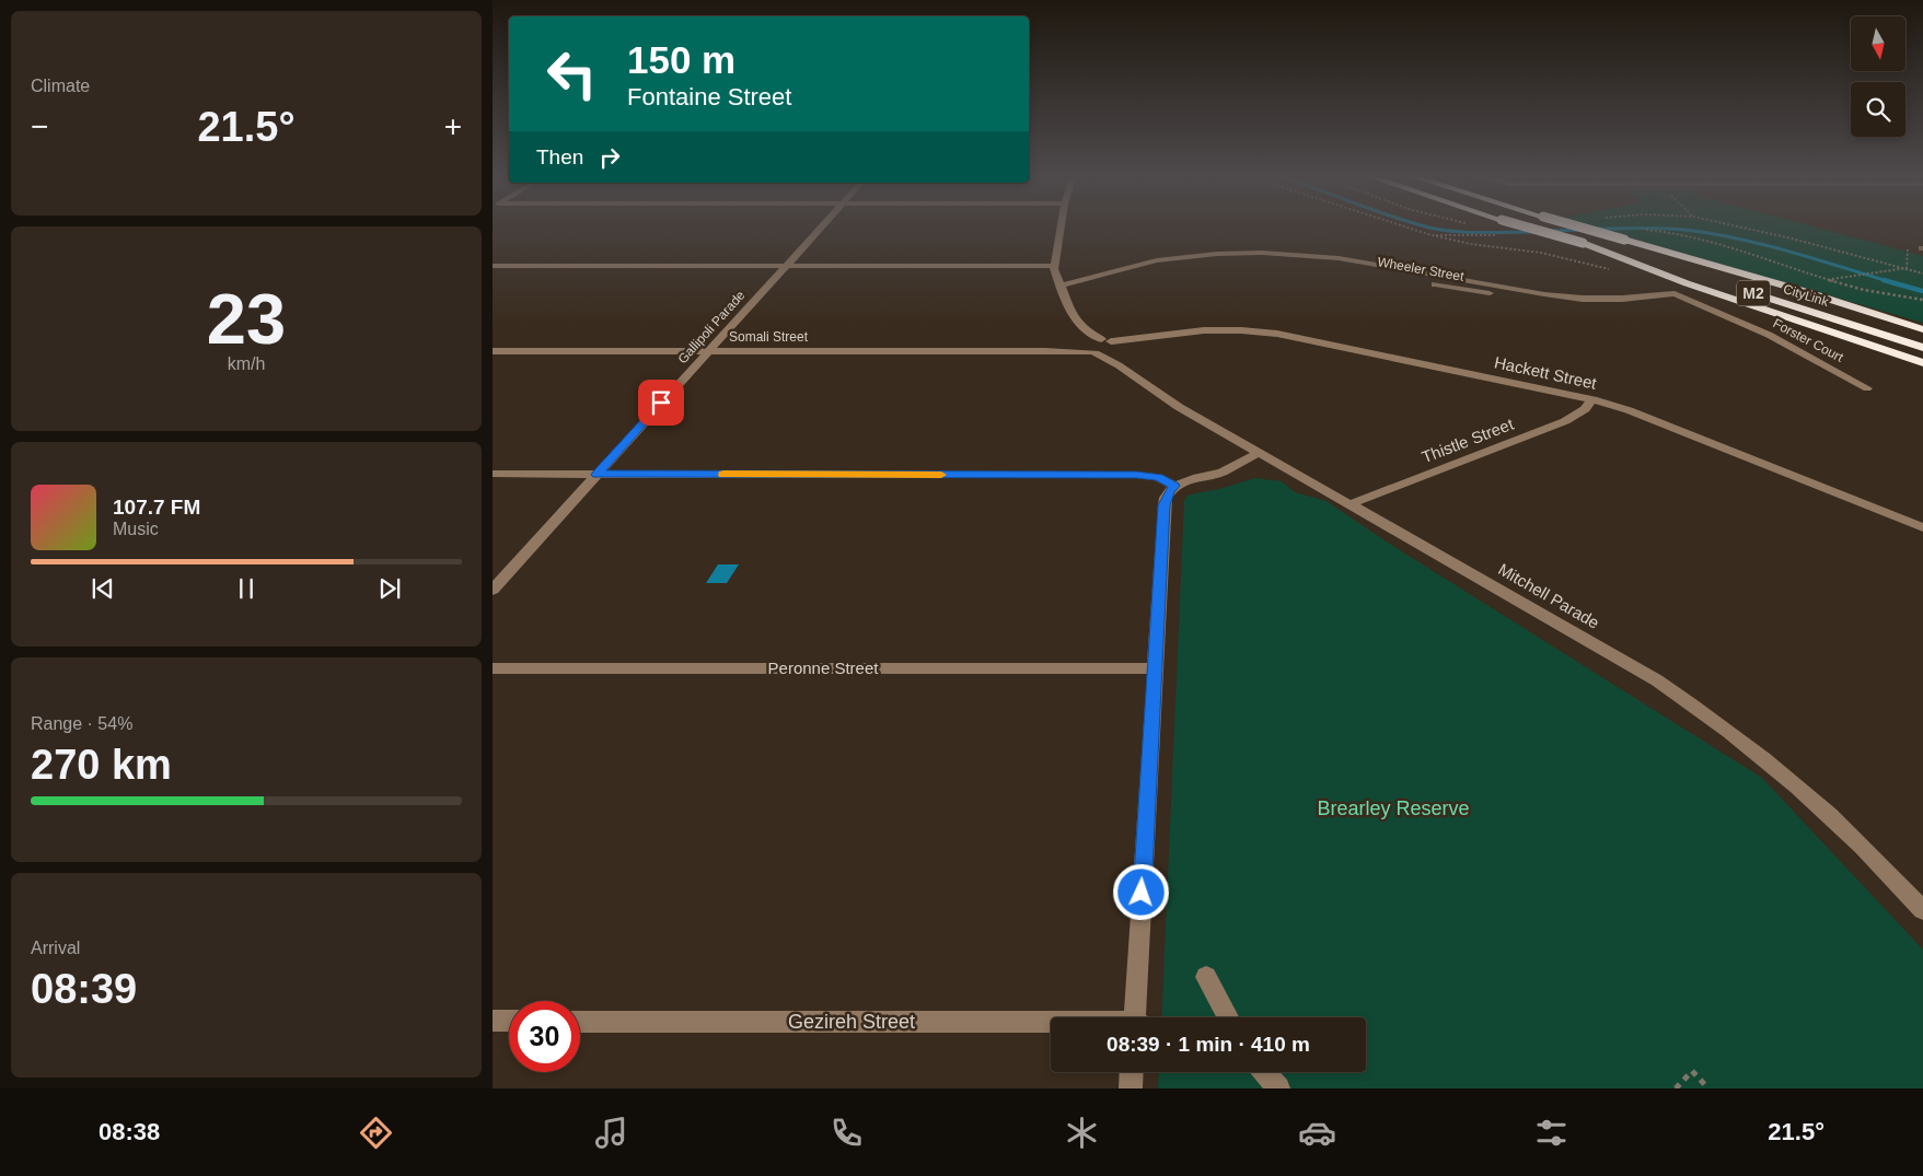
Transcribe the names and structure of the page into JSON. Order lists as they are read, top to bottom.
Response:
{
  "streets": {
    "highway": ["M2", "CityLink"],
    "street": [
      "Wheeler Street",
      "Gallipoli Parade",
      "Somali Street",
      "Forster Court",
      "Hackett Street",
      "Thistle Street",
      "Mitchell Parade",
      "Peronne Street",
      "Gezireh Street"
    ]
  },
  "crossings": [
    ["Wheeler Street", "Forster Court"],
    ["Gallipoli Parade", "Somali Street"],
    ["Somali Street", "Mitchell Parade"],
    ["Hackett Street", "Thistle Street"],
    ["Hackett Street", "Mitchell Parade"],
    ["Thistle Street", "Mitchell Parade"]
  ],
  "parks": ["Brearley Reserve"],
  "north": "bottom",
  "page": {
    "tile": [
      "Climate",
      ["23", "km/h"],
      ["Range · 54%", "270 km"],
      ["Arrival", "08:39"]
    ],
    "turn": ["150 m", "Fontaine Street"],
    "heat": ["−", "21.5°", "+"],
    "then": "Then",
    "song": ["107.7 FM", "Music"],
    "limit": "30",
    "trip": "08:39 · 1 min · 410 m",
    "tabs": ["08:38", "21.5°"]
  }
}
